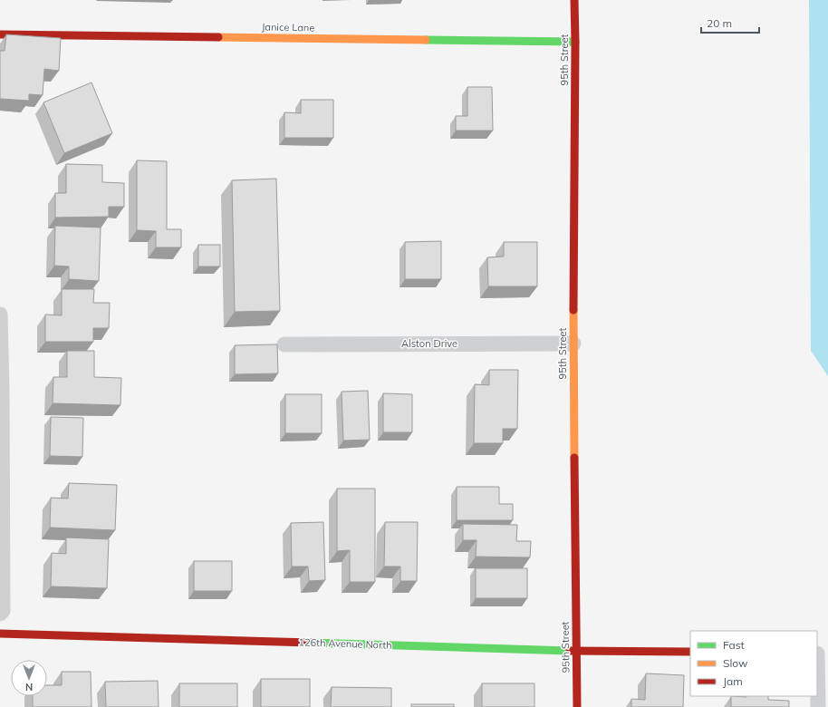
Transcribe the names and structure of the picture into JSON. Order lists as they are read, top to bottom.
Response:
{
  "streets": {
    "street": [
      "Janice Lane",
      "95th Street",
      "Alston Drive",
      "126th Avenue North"
    ]
  },
  "crossings": [
    ["Janice Lane", "95th Street"],
    ["95th Street", "Alston Drive"],
    ["95th Street", "126th Avenue North"]
  ],
  "legend": ["Fast", "Slow", "Jam"],
  "scale_bar": "20 m",
  "north": "bottom"
}
